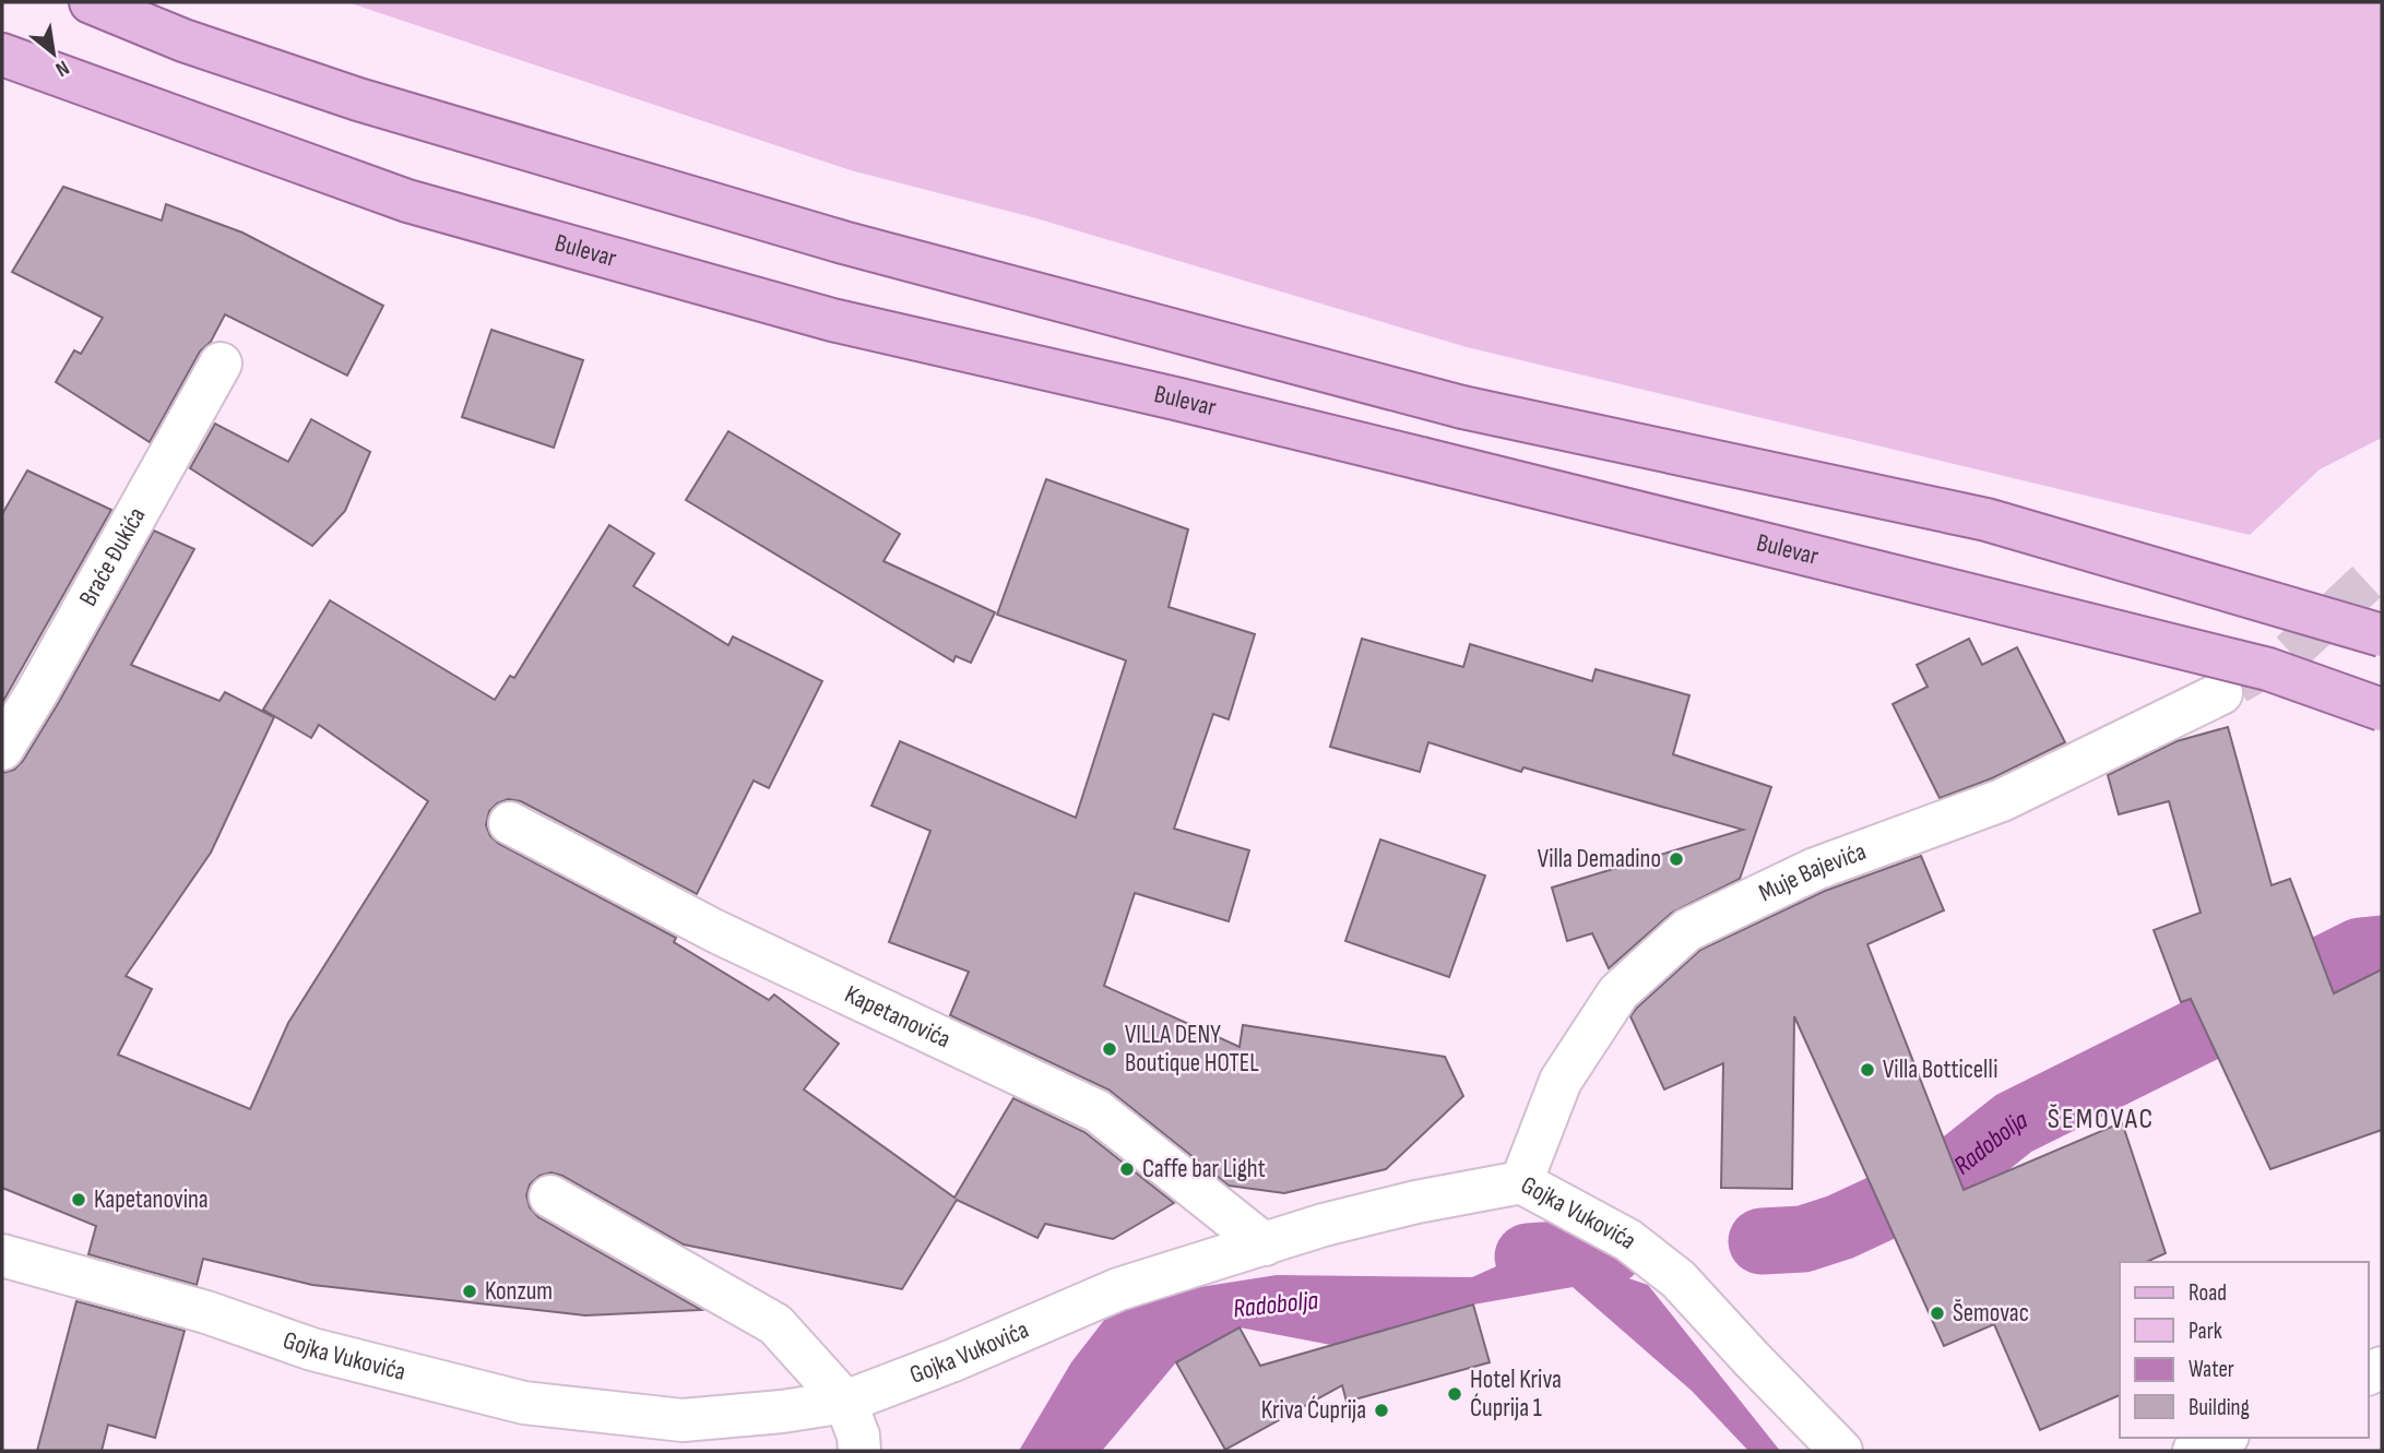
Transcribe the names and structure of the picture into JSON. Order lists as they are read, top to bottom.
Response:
{
  "streets": {
    "main road": ["Bulevar"],
    "street": [
      "Braće Đukića",
      "Muje Bajevića",
      "Kapetanovića",
      "Gojka Vukovića"
    ]
  },
  "crossings": [
    ["Muje Bajevića", "Gojka Vukovića"],
    ["Kapetanovića", "Gojka Vukovića"]
  ],
  "districts": ["ŠEMOVAC"],
  "water": ["Radobolja"],
  "places": [
    "Villa Demadino",
    "VILLA DENY Boutique HOTEL",
    "Villa Botticelli",
    "Caffe bar Light",
    "Kapetanovina",
    "Konzum",
    "Šemovac",
    "Hotel Kriva Ćuprija 1",
    "Kriva Ćuprija"
  ],
  "legend": [
    "Road",
    "Park",
    "Water",
    "Building"
  ],
  "north": "bottom right"
}
